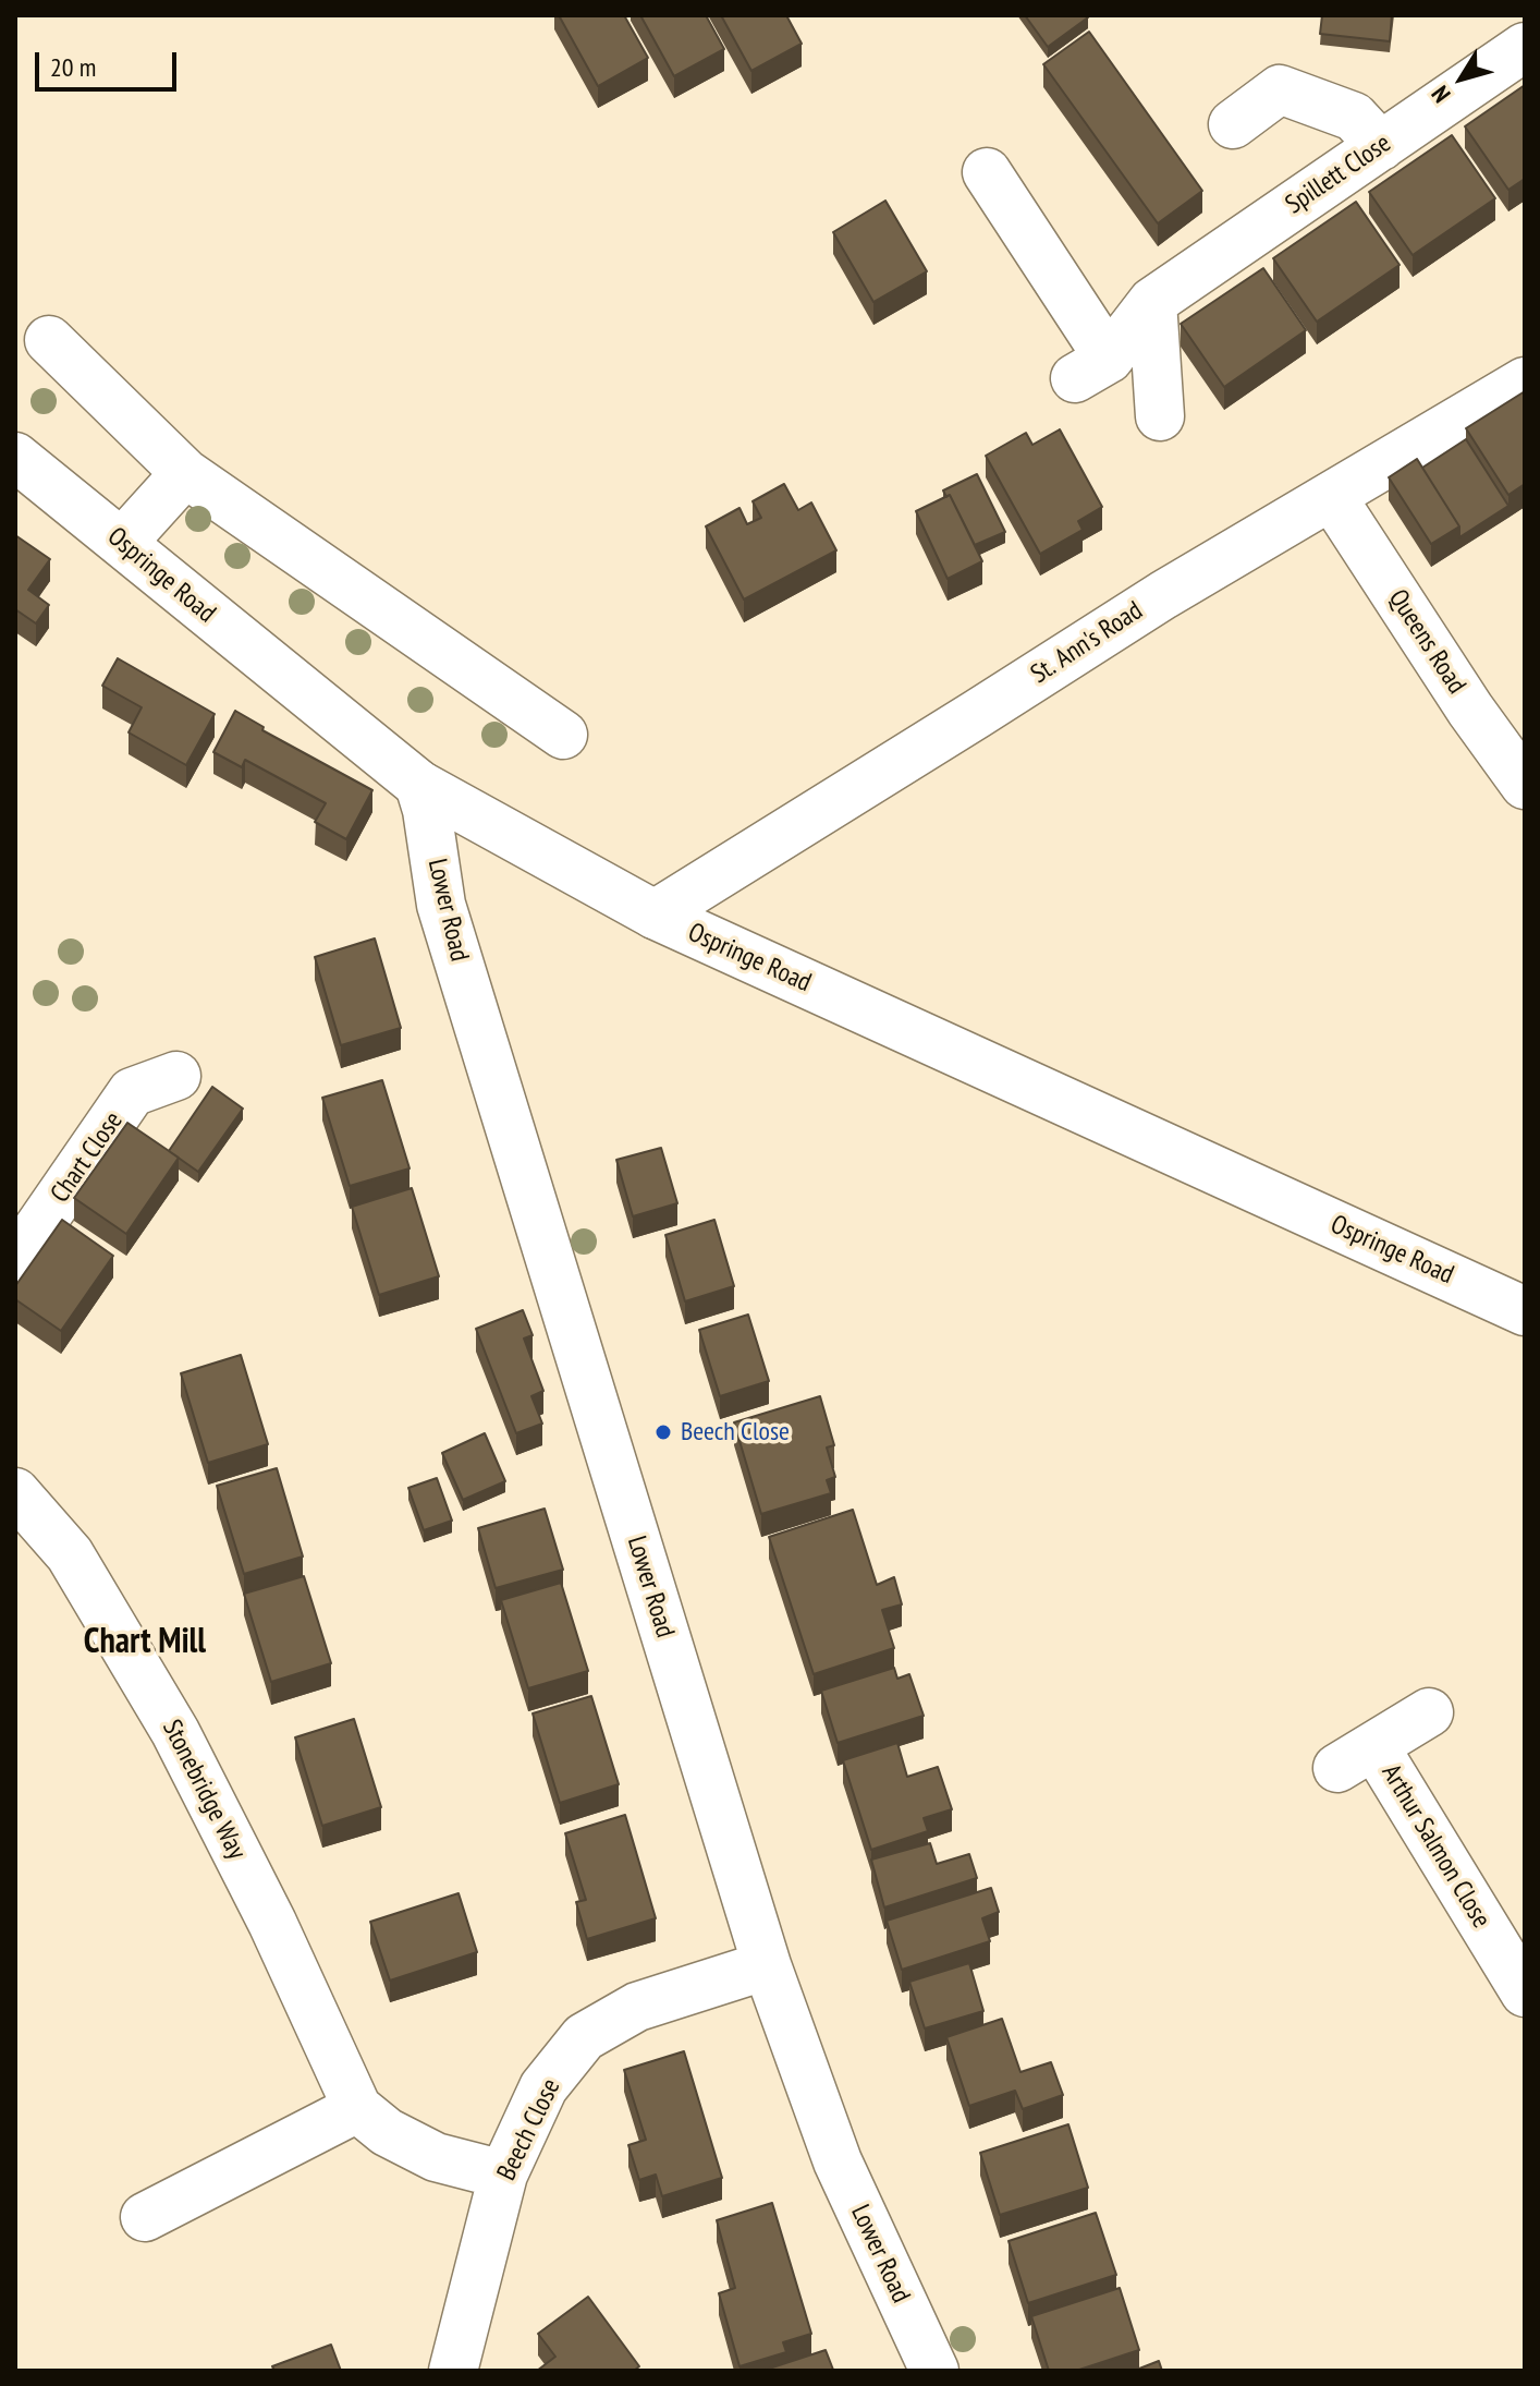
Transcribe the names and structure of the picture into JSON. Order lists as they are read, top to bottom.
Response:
{
  "streets": {
    "street": [
      "Spillett Close",
      "Ospringe Road",
      "Queens Road",
      "St. Ann's Road",
      "Lower Road",
      "Chart Close",
      "Stonebridge Way",
      "Arthur Salmon Close",
      "Beech Close"
    ]
  },
  "crossings": [
    ["Ospringe Road", "St. Ann's Road"],
    ["Ospringe Road", "Lower Road"],
    ["Queens Road", "St. Ann's Road"],
    ["Lower Road", "Beech Close"],
    ["Stonebridge Way", "Beech Close"]
  ],
  "districts": ["Chart Mill"],
  "places": ["Beech Close"],
  "scale_bar": "20 m",
  "north": "bottom left"
}
